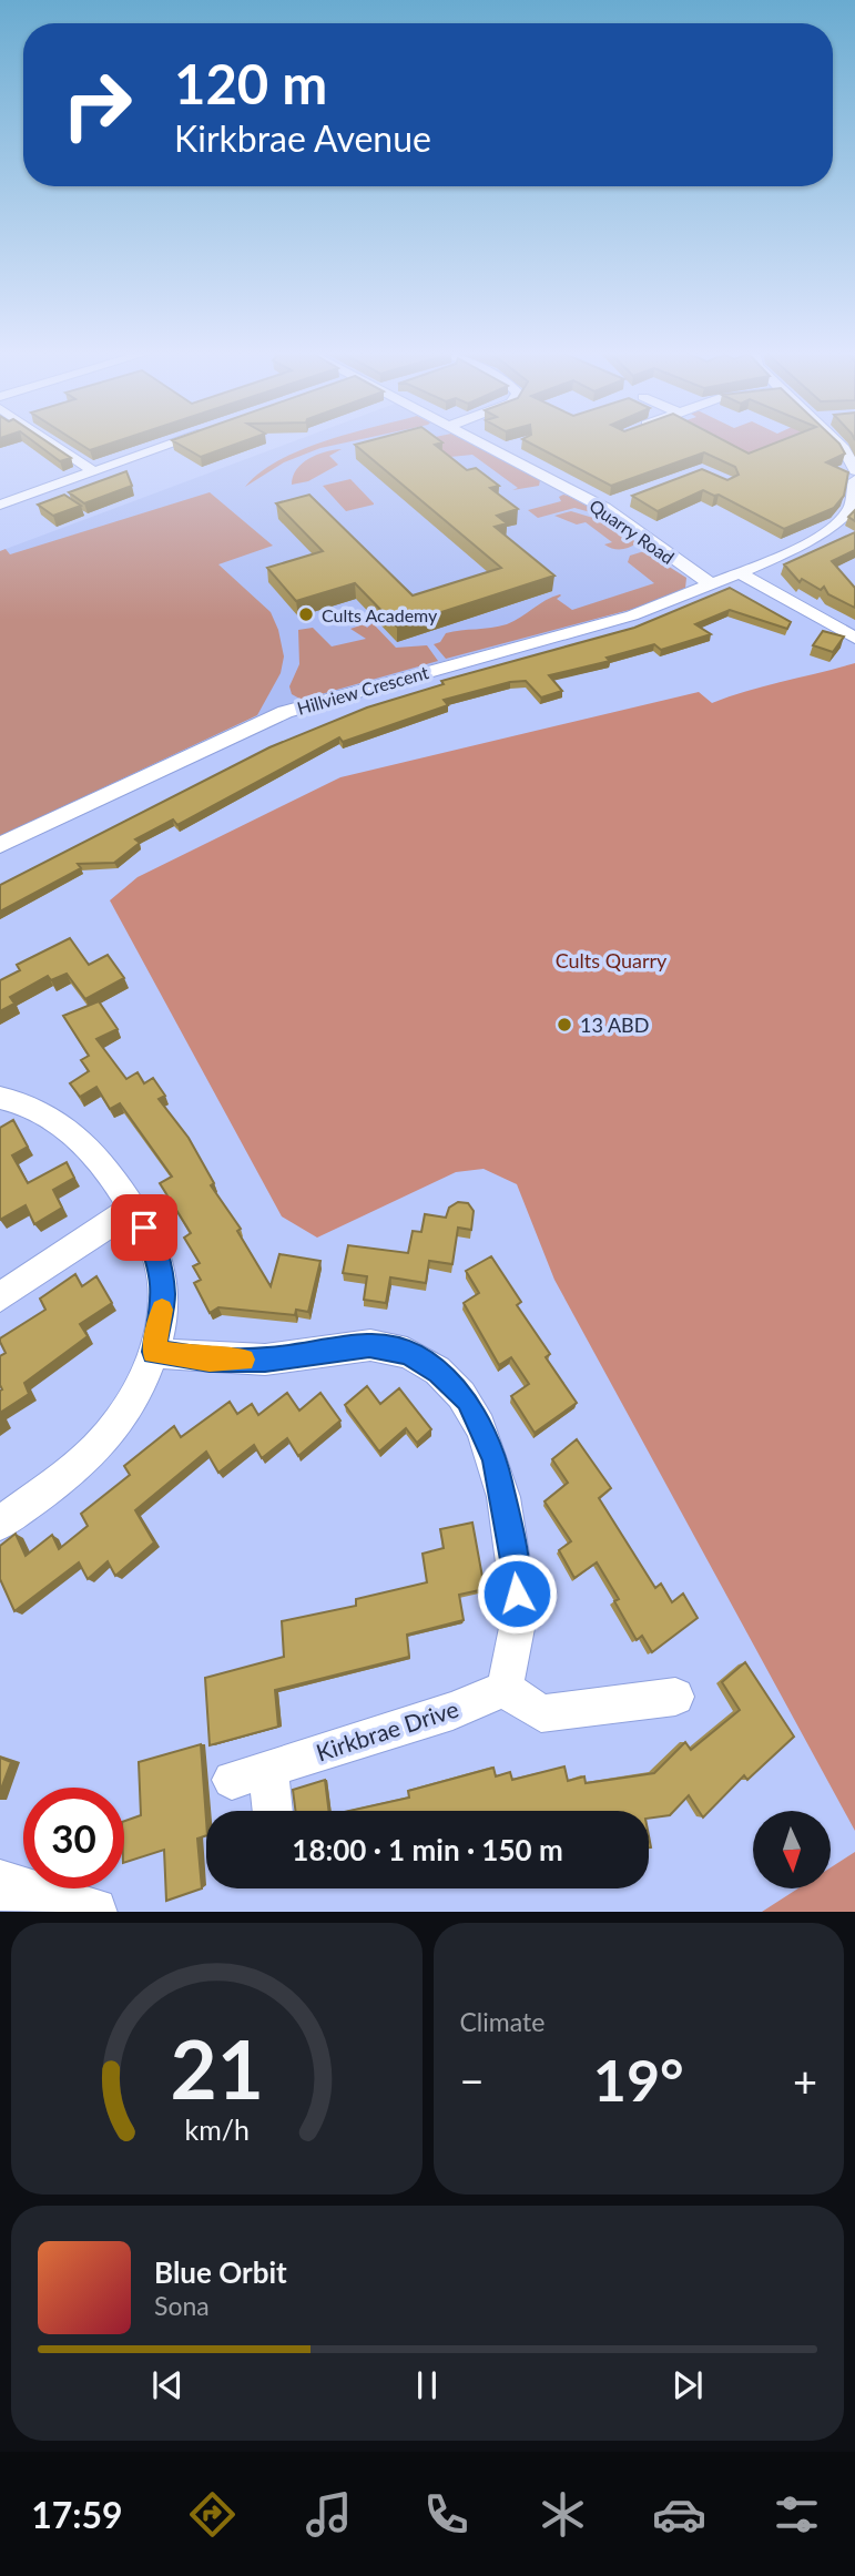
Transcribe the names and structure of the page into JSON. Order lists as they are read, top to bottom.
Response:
{
  "streets": {
    "street": ["Quarry Road", "Hillview Crescent", "Kirkbrae Drive"]
  },
  "crossings": [
    ["Quarry Road", "Hillview Crescent"]
  ],
  "parks": ["Cults Quarry"],
  "places": ["Cults Academy", "13 ABD"],
  "north": "bottom",
  "page": {
    "turn": ["120 m", "Kirkbrae Avenue"],
    "limit": "30",
    "trip": "18:00 · 1 min · 150 m",
    "tile": "Climate",
    "heat": ["−", "19°", "+"],
    "song": ["Blue Orbit", "Sona"],
    "tabs": "17:59",
    "gauge": ["21", "km/h"]
  }
}
